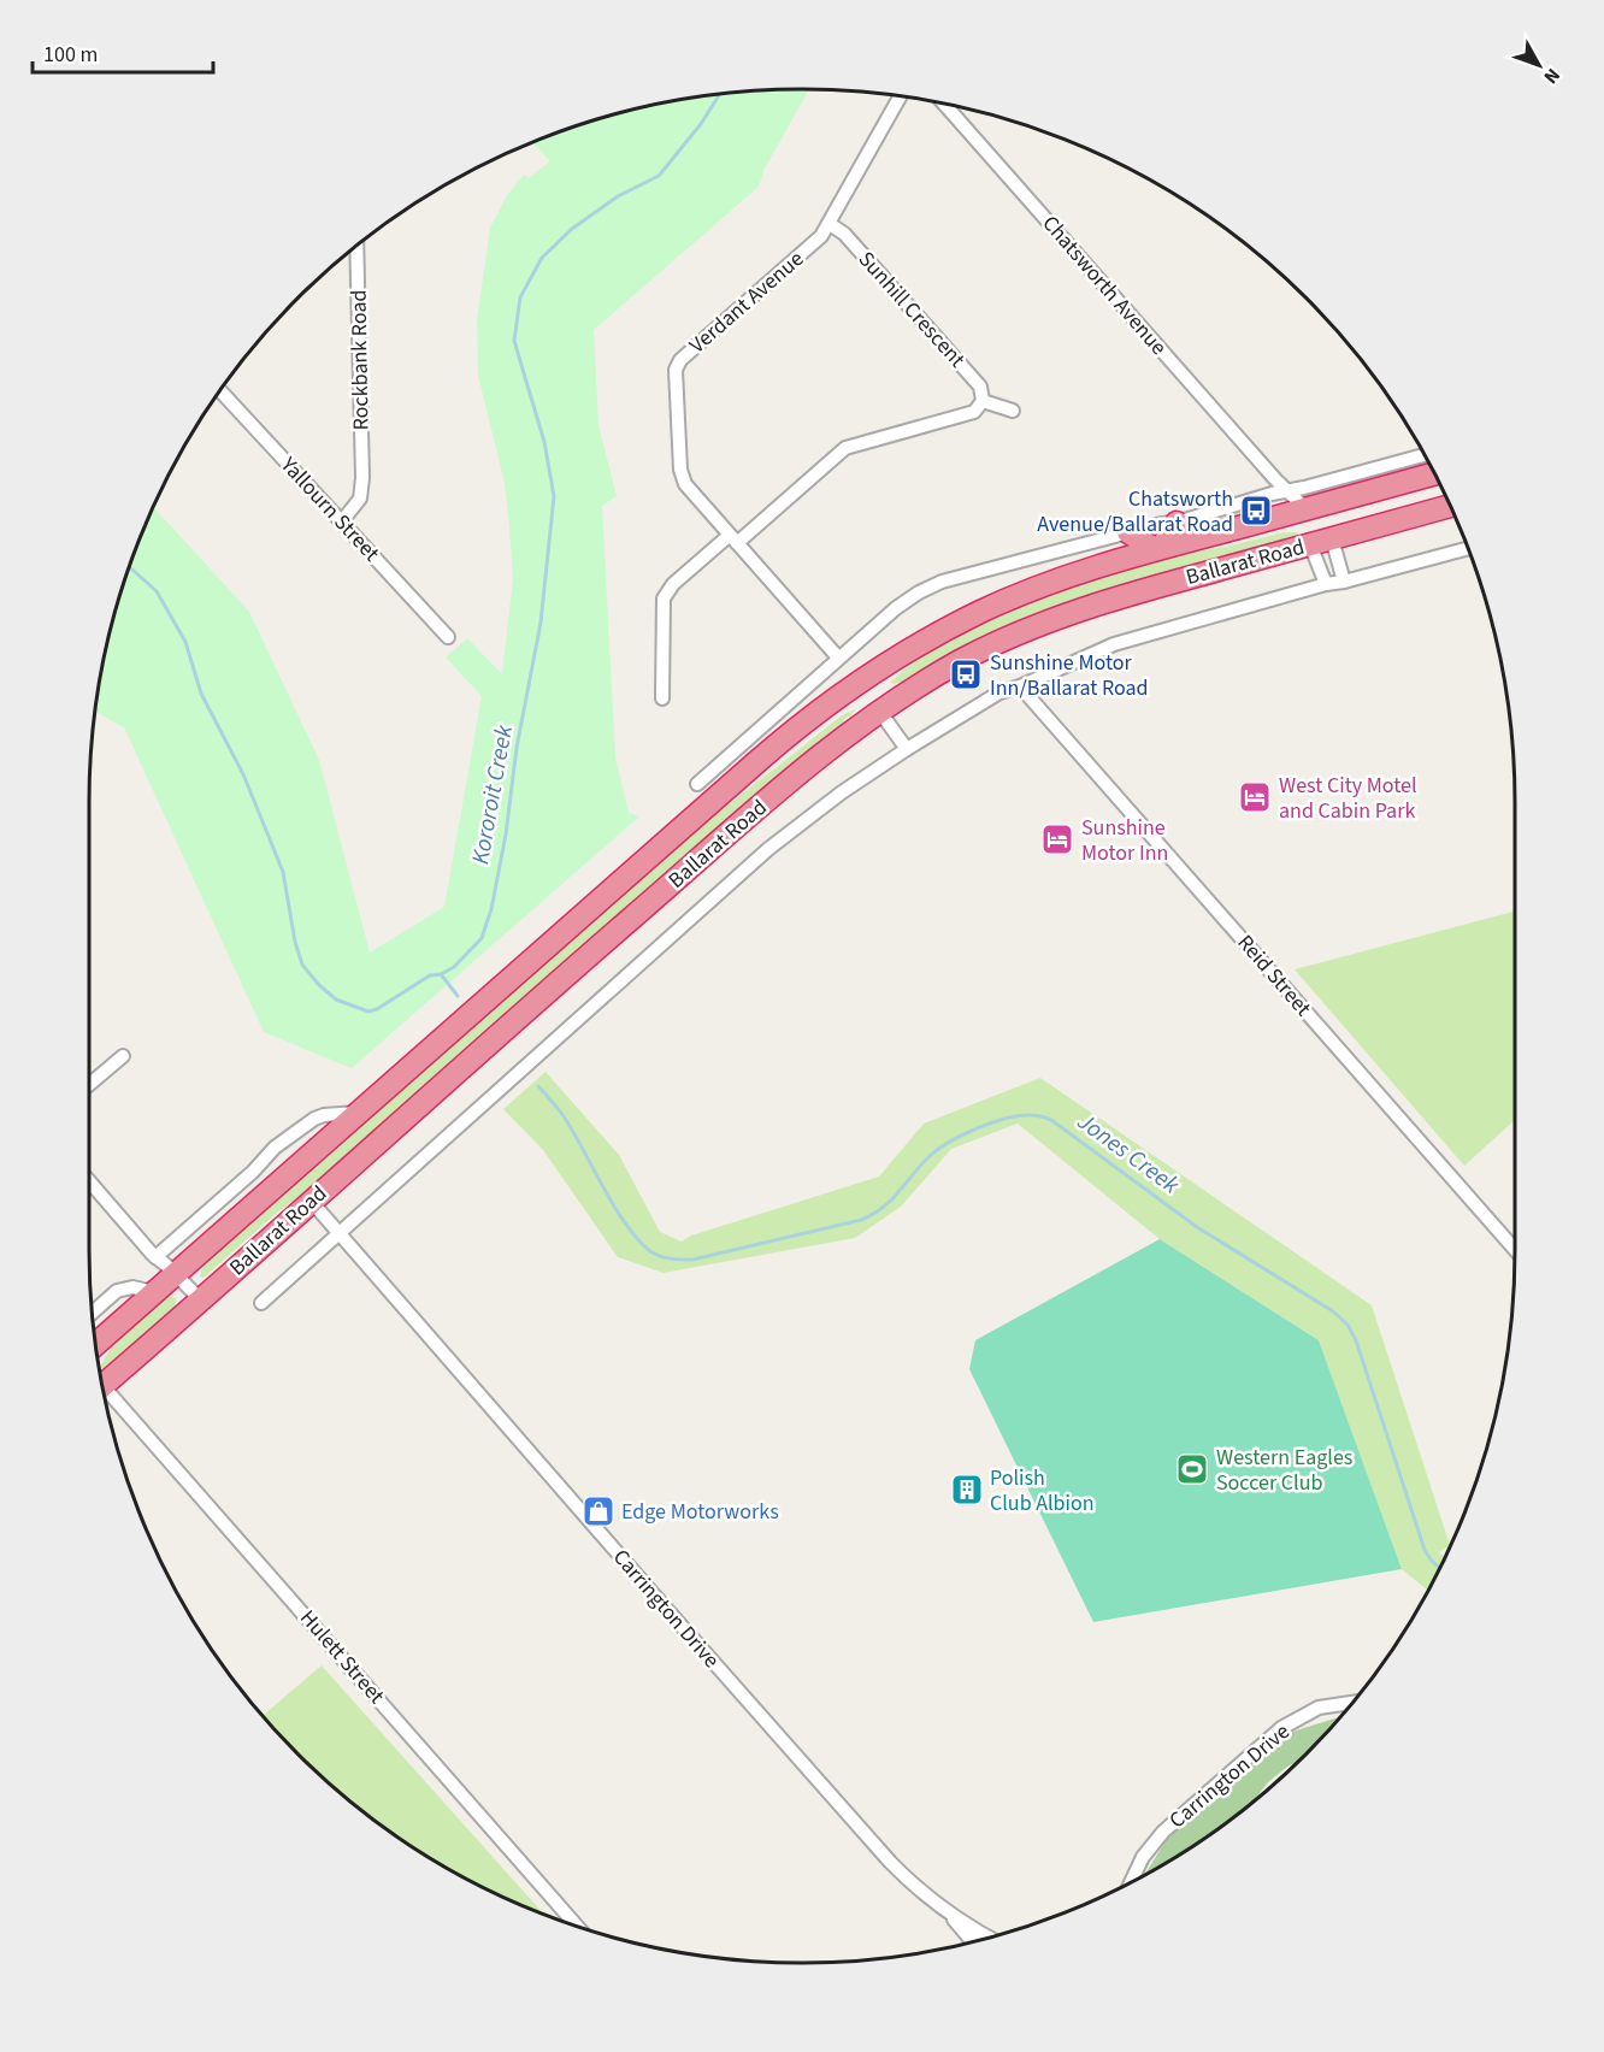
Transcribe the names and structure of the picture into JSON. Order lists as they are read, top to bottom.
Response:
{
  "streets": {
    "highway": ["Ballarat Road"],
    "street": [
      "Chatsworth Avenue",
      "Verdant Avenue",
      "Sunhill Crescent",
      "Rockbank Road",
      "Yallourn Street",
      "Reid Street",
      "Carrington Drive",
      "Hulett Street"
    ]
  },
  "crossings": [
    ["Chatsworth Avenue", "Ballarat Road"],
    ["Verdant Avenue", "Sunhill Crescent"],
    ["Rockbank Road", "Yallourn Street"],
    ["Ballarat Road", "Reid Street"],
    ["Ballarat Road", "Carrington Drive"]
  ],
  "water": ["Kororoit Creek", "Jones Creek"],
  "places": {
    "bus stop": ["Chatsworth Avenue/Ballarat Road", "Sunshine Motor Inn/Ballarat Road"],
    "hotel": ["West City Motel and Cabin Park", "Sunshine Motor Inn"],
    "sports": ["Western Eagles Soccer Club"],
    "building": ["Polish Club Albion"],
    "shop": ["Edge Motorworks"]
  },
  "scale_bar": "100 m",
  "north": "bottom right"
}
